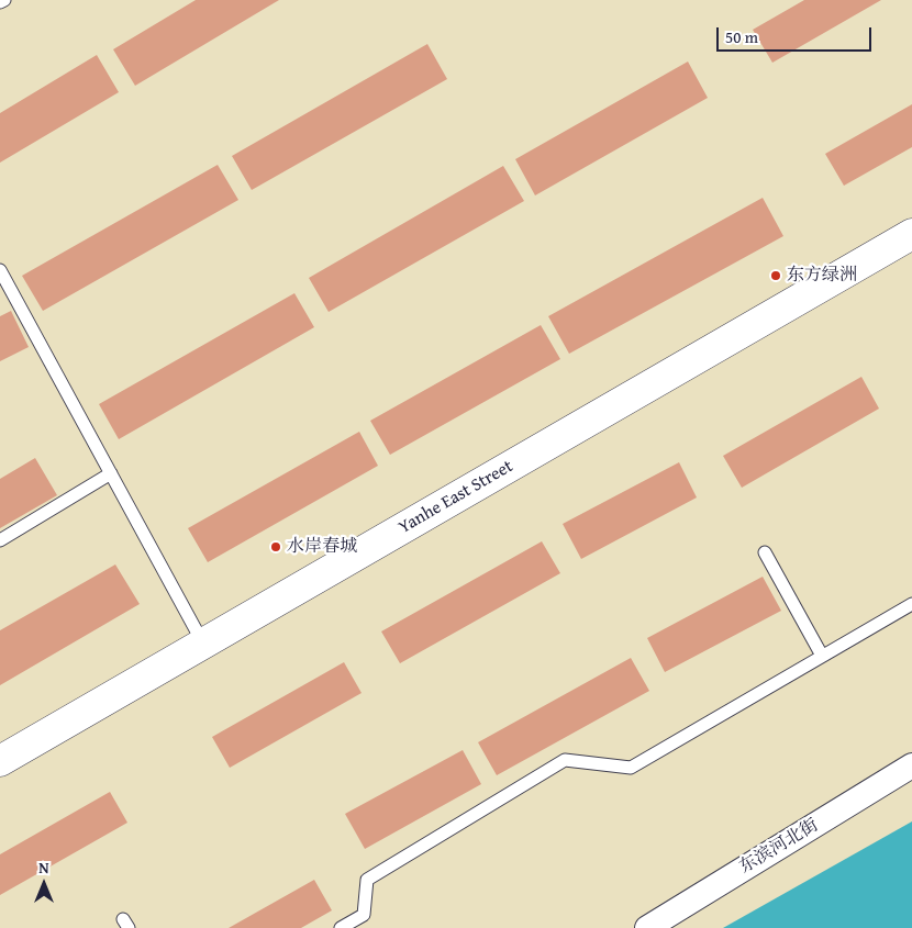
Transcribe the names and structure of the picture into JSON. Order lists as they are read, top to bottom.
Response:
{
  "streets": {
    "street": ["Yanhe East Street", "东滨河北街"]
  },
  "places": ["东方绿洲", "水岸春城"],
  "scale_bar": "50 m",
  "north": "top"
}
